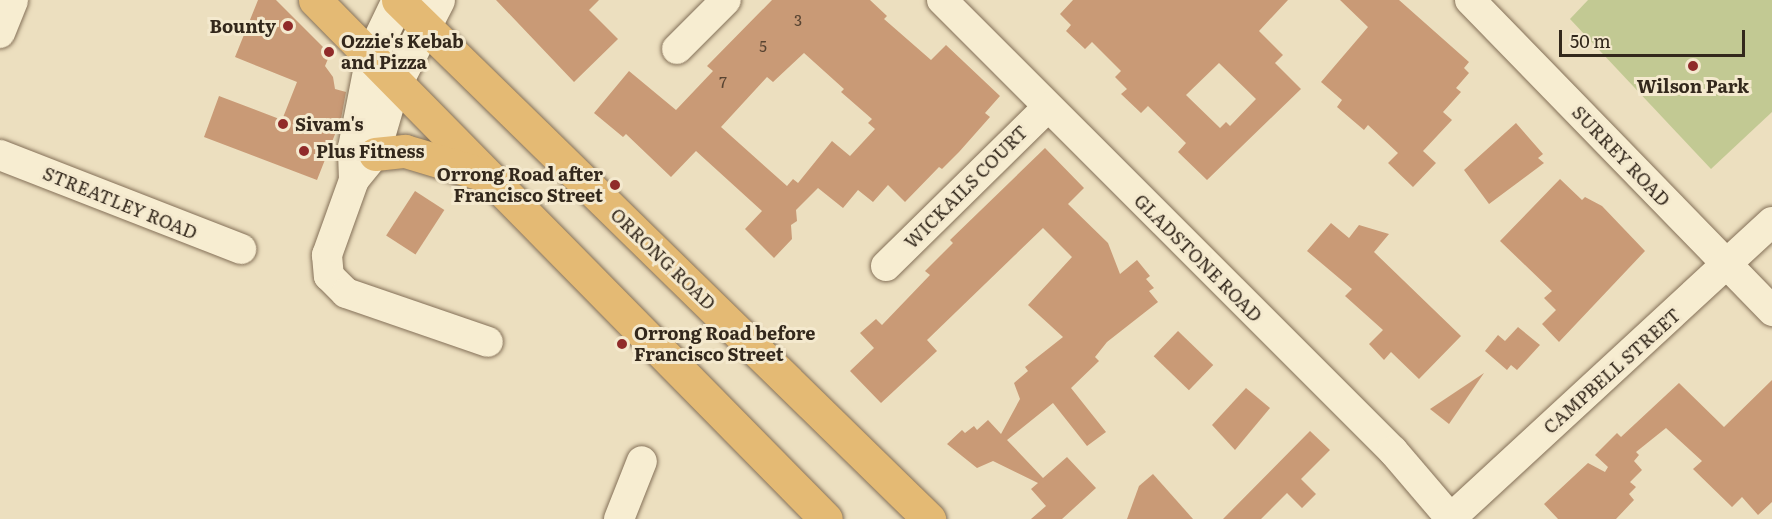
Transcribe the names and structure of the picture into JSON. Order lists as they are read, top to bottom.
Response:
{
  "streets": {
    "highway": ["ORRONG ROAD"],
    "street": [
      "SURREY ROAD",
      "WICKAILS COURT",
      "STREATLEY ROAD",
      "GLADSTONE ROAD",
      "CAMPBELL STREET"
    ]
  },
  "crossings": [
    ["SURREY ROAD", "CAMPBELL STREET"],
    ["WICKAILS COURT", "GLADSTONE ROAD"],
    ["GLADSTONE ROAD", "CAMPBELL STREET"]
  ],
  "places": [
    "Bounty",
    "Ozzie's Kebab and Pizza",
    "Wilson Park",
    "Sivam's",
    "Plus Fitness",
    "Orrong Road after Francisco Street",
    "Orrong Road before Francisco Street"
  ],
  "house_numbers": ["3", "5", "7"],
  "scale_bar": "50 m"
}
